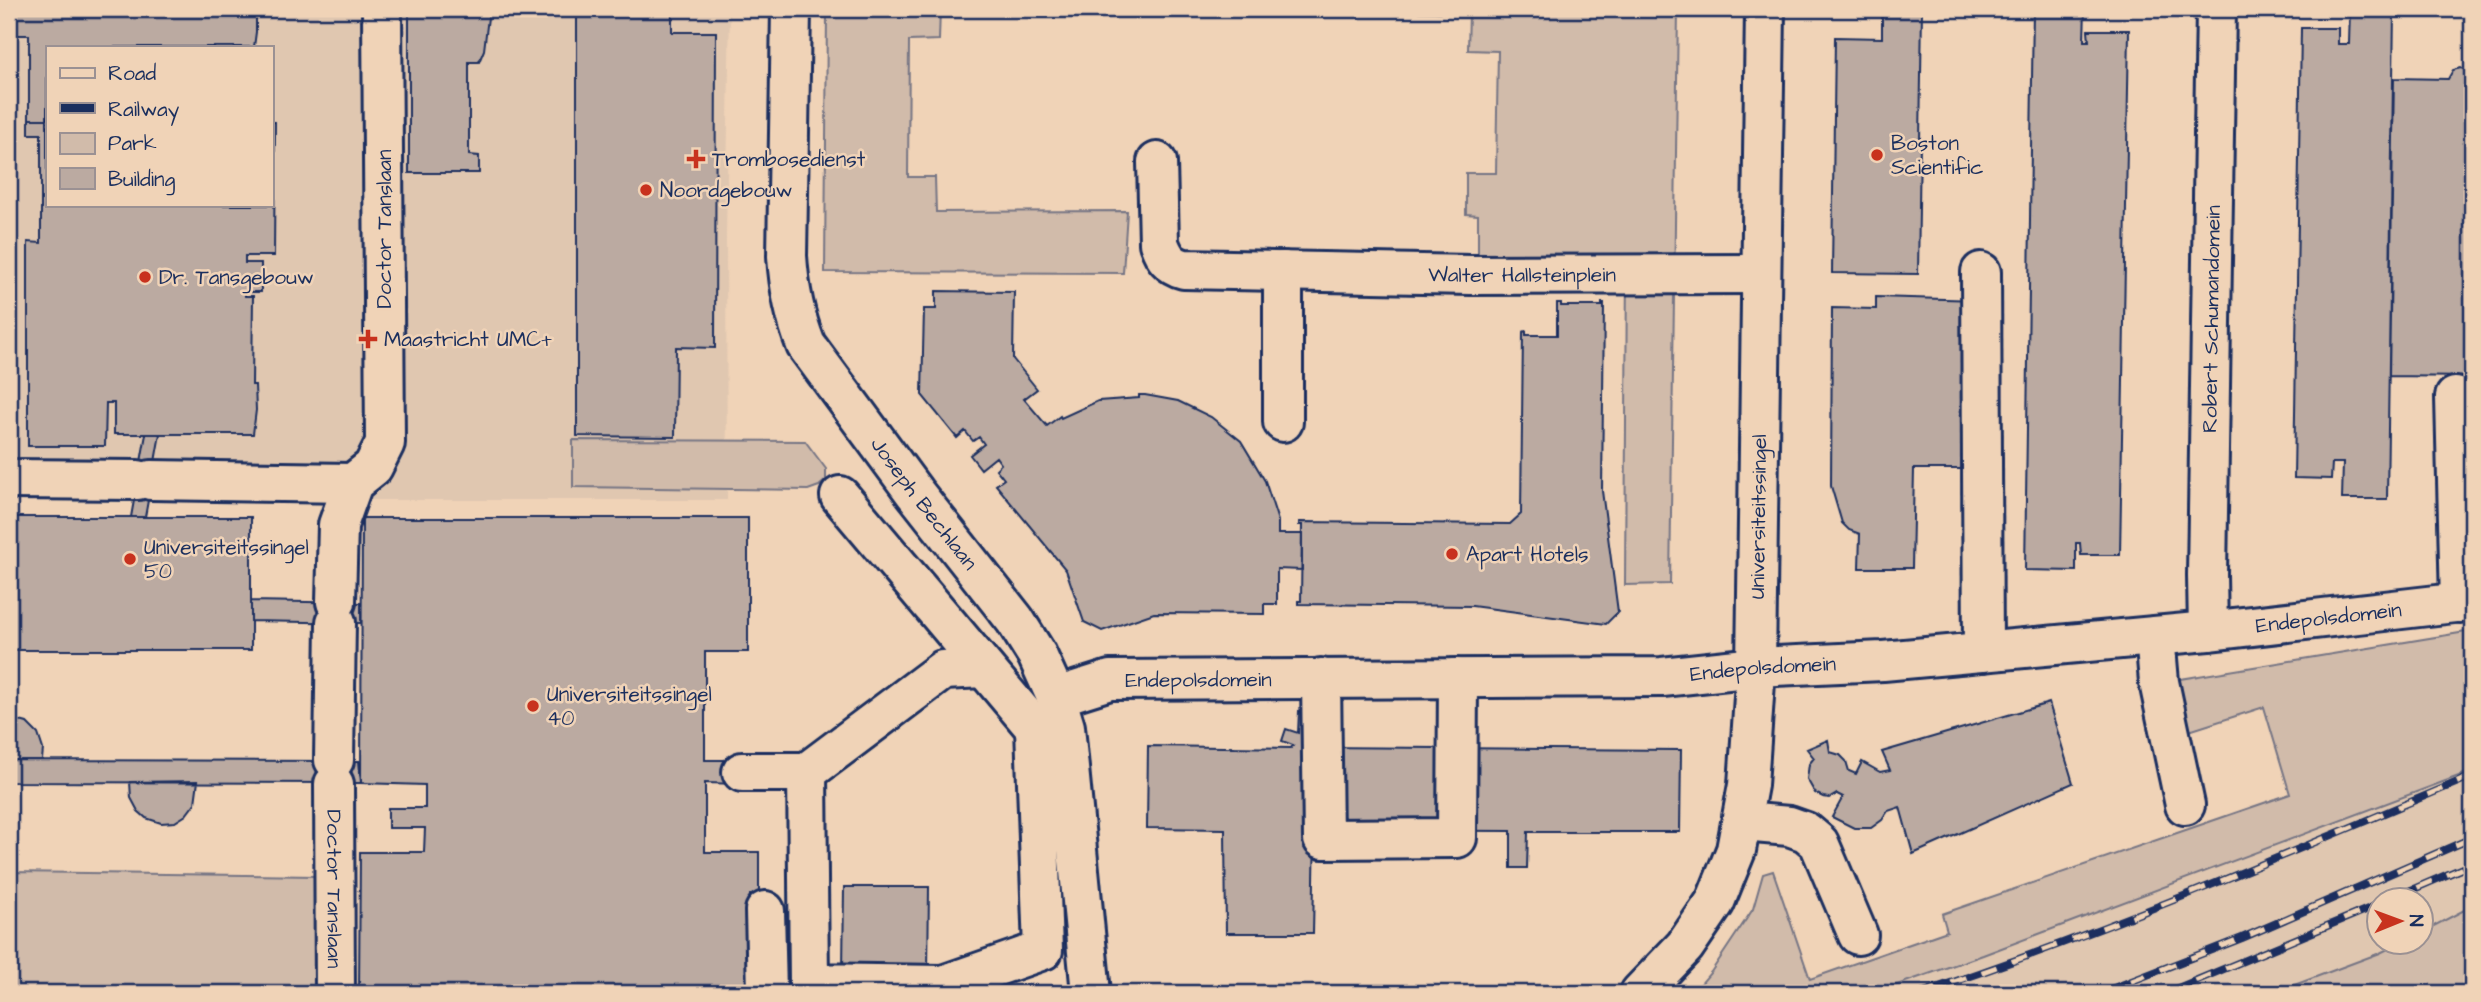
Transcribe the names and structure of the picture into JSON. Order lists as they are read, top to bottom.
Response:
{
  "streets": {
    "street": [
      "Doctor Tanslaan",
      "Walter Hallsteinplein",
      "Robert Schumandomein",
      "Joseph Bechlaan",
      "Universiteitssingel",
      "Endepolsdomein"
    ]
  },
  "crossings": [
    ["Walter Hallsteinplein", "Universiteitssingel"],
    ["Robert Schumandomein", "Endepolsdomein"],
    ["Joseph Bechlaan", "Endepolsdomein"],
    ["Universiteitssingel", "Endepolsdomein"]
  ],
  "places": {
    "other": [
      "Boston Scientific",
      "Noordgebouw",
      "Dr. Tansgebouw",
      "Apart Hotels",
      "Universiteitssingel 50",
      "Universiteitssingel 40"
    ],
    "health": ["Trombosedienst", "Maastricht UMC+"]
  },
  "legend": [
    "Road",
    "Railway",
    "Park",
    "Building"
  ],
  "north": "right"
}
